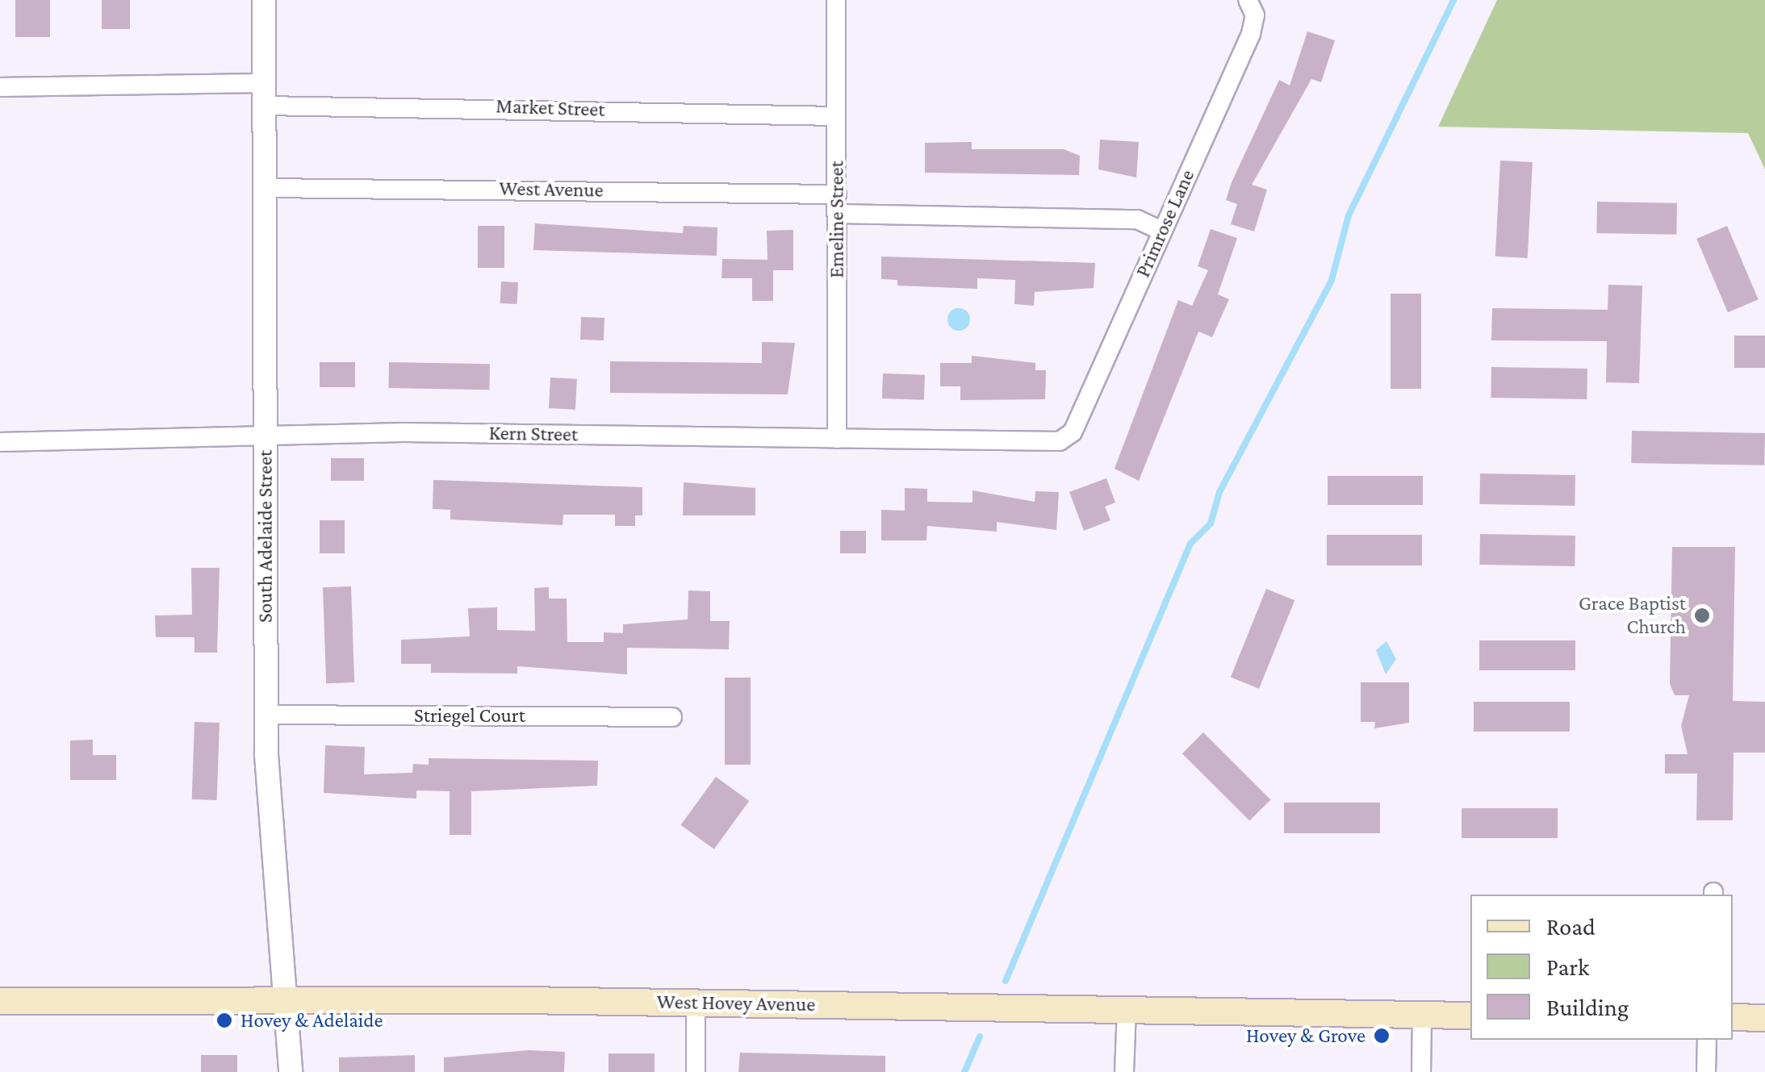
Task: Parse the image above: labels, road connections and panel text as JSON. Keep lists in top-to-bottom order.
{
  "streets": {
    "main road": ["West Hovey Avenue"],
    "street": [
      "Market Street",
      "West Avenue",
      "Emeline Street",
      "Primrose Lane",
      "Kern Street",
      "South Adelaide Street",
      "Striegel Court"
    ]
  },
  "crossings": [
    ["Market Street", "Emeline Street"],
    ["Market Street", "South Adelaide Street"],
    ["West Avenue", "Emeline Street"],
    ["West Avenue", "South Adelaide Street"],
    ["Emeline Street", "Kern Street"],
    ["Primrose Lane", "Kern Street"],
    ["Kern Street", "South Adelaide Street"],
    ["South Adelaide Street", "Striegel Court"],
    ["South Adelaide Street", "West Hovey Avenue"]
  ],
  "places": ["Grace Baptist Church", "Hovey & Adelaide", "Hovey & Grove"],
  "legend": ["Road", "Park", "Building"]
}
